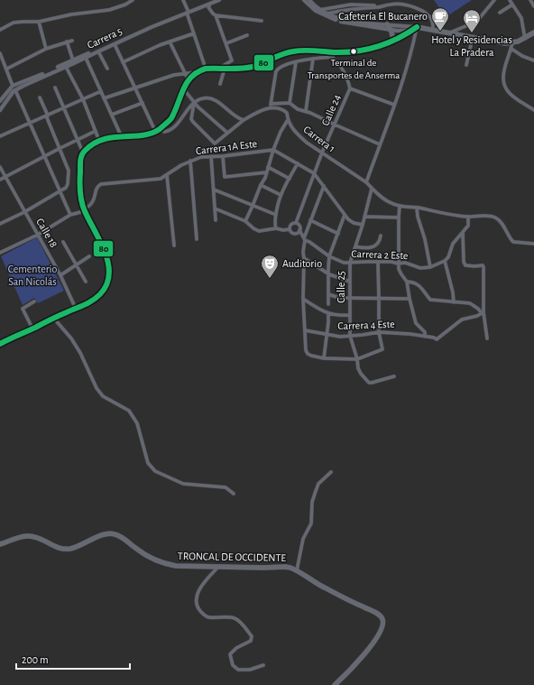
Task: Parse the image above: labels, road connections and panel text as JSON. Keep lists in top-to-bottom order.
{
  "streets": {
    "main road": ["TRONCAL DE OCCIDENTE"],
    "street": [
      "Carrera 5",
      "Calle 24",
      "Carrera 1",
      "Carrera 1A Este",
      "Calle 18",
      "Carrera 2 Este",
      "Calle 25",
      "Carrera 4 Este"
    ]
  },
  "crossings": [
    ["Calle 24", "Carrera 1"],
    ["Calle 24", "Carrera 1A Este"],
    ["Carrera 1", "Calle 25"],
    ["Carrera 1A Este", "Calle 25"],
    ["Carrera 2 Este", "Calle 25"],
    ["Calle 25", "Carrera 4 Este"]
  ],
  "parks": ["Cementerio San Nicolás"],
  "places": {
    "cafe": ["Cafetería El Bucanero"],
    "hotel": ["Hotel y Residencias La Pradera"],
    "other": ["Terminal de Transportes de Anserma"],
    "theatre": ["Auditorio"]
  },
  "lines": ["transit line 80"],
  "scale_bar": "200 m"
}
